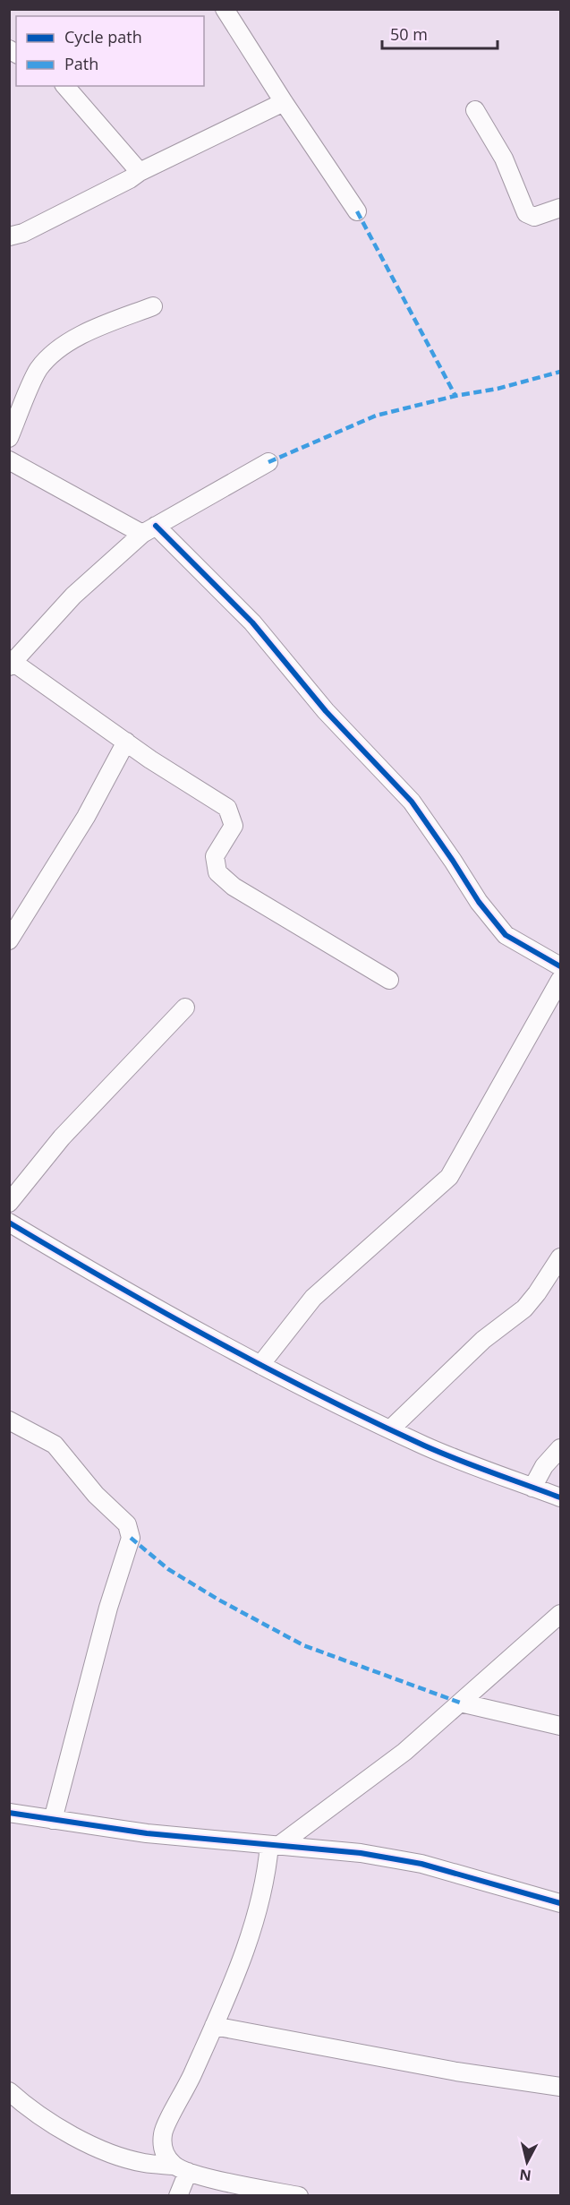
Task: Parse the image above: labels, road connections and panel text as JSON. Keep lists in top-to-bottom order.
{
  "legend": ["Cycle path", "Path"],
  "scale_bar": "50 m",
  "north": "bottom"
}
